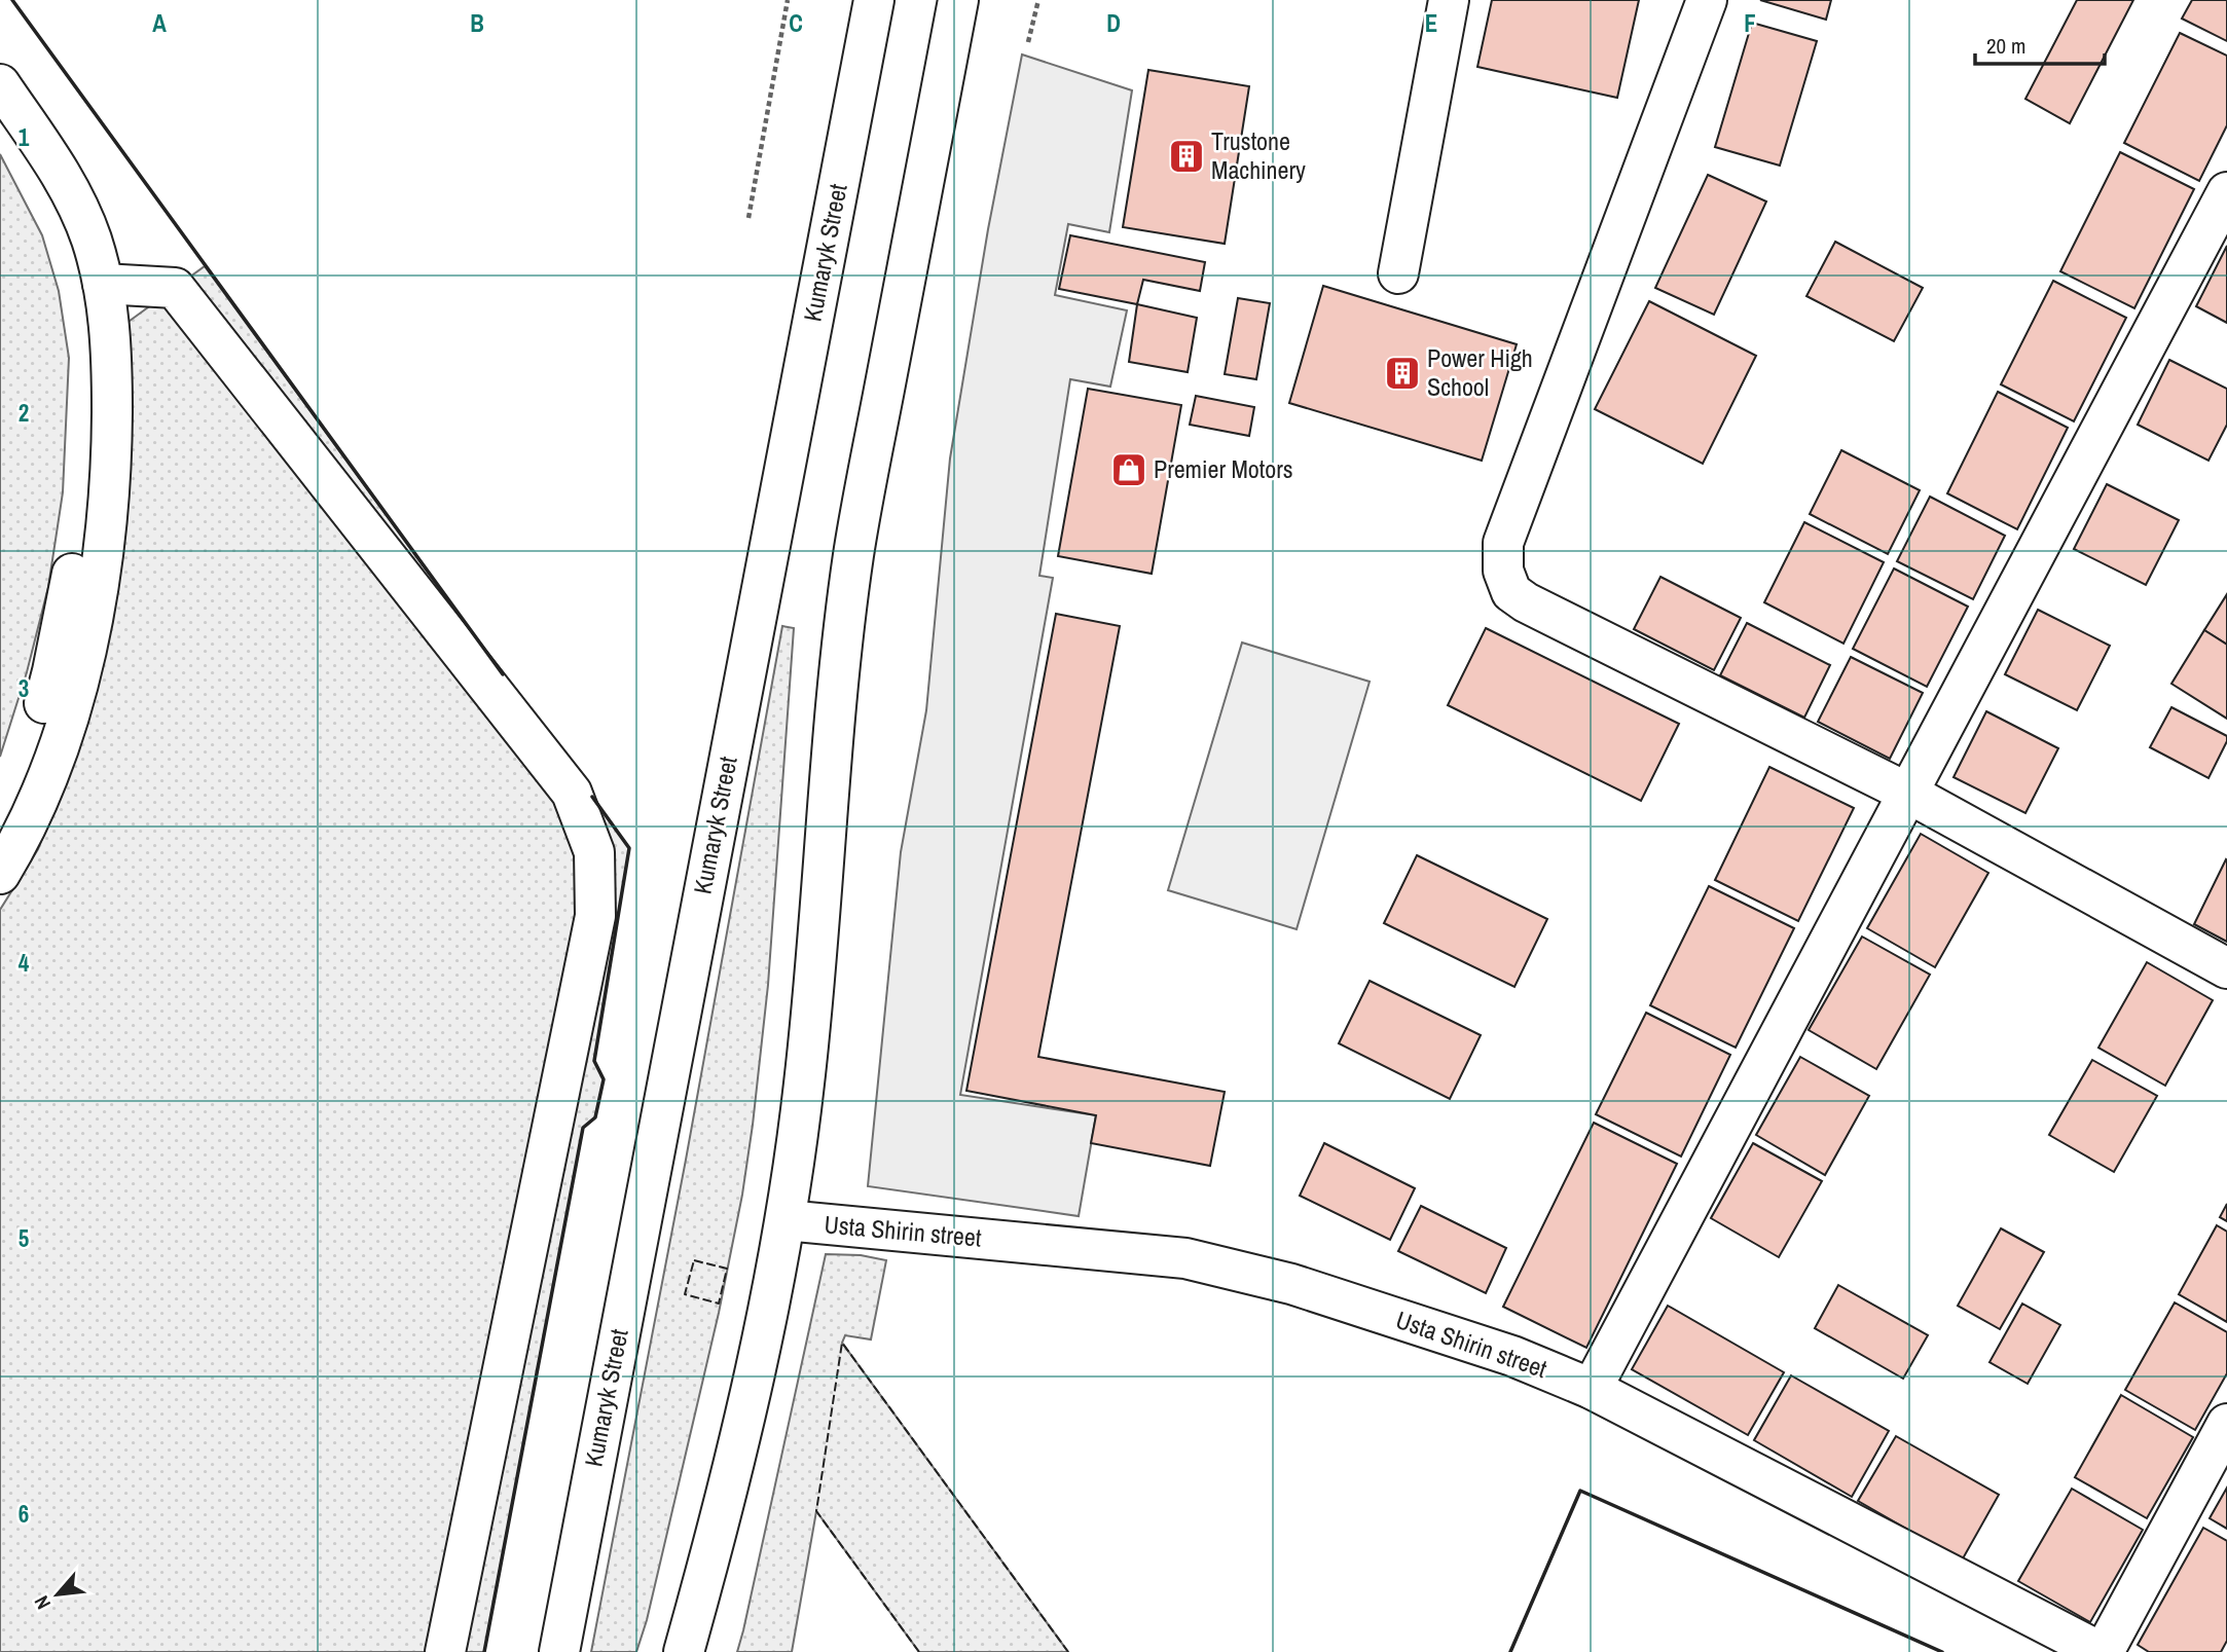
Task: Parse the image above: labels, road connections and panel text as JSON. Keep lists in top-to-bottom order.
{
  "streets": {
    "street": ["Kumaryk Street", "Usta Shirin street"]
  },
  "places": {
    "building": ["Trustone Machinery", "Power High School"],
    "shop": ["Premier Motors"]
  },
  "scale_bar": "20 m",
  "north": "bottom left",
  "grid": {
    "columns": [
      "A",
      "B",
      "C",
      "D",
      "E",
      "F"
    ],
    "rows": [
      "1",
      "2",
      "3",
      "4",
      "5",
      "6"
    ]
  }
}
